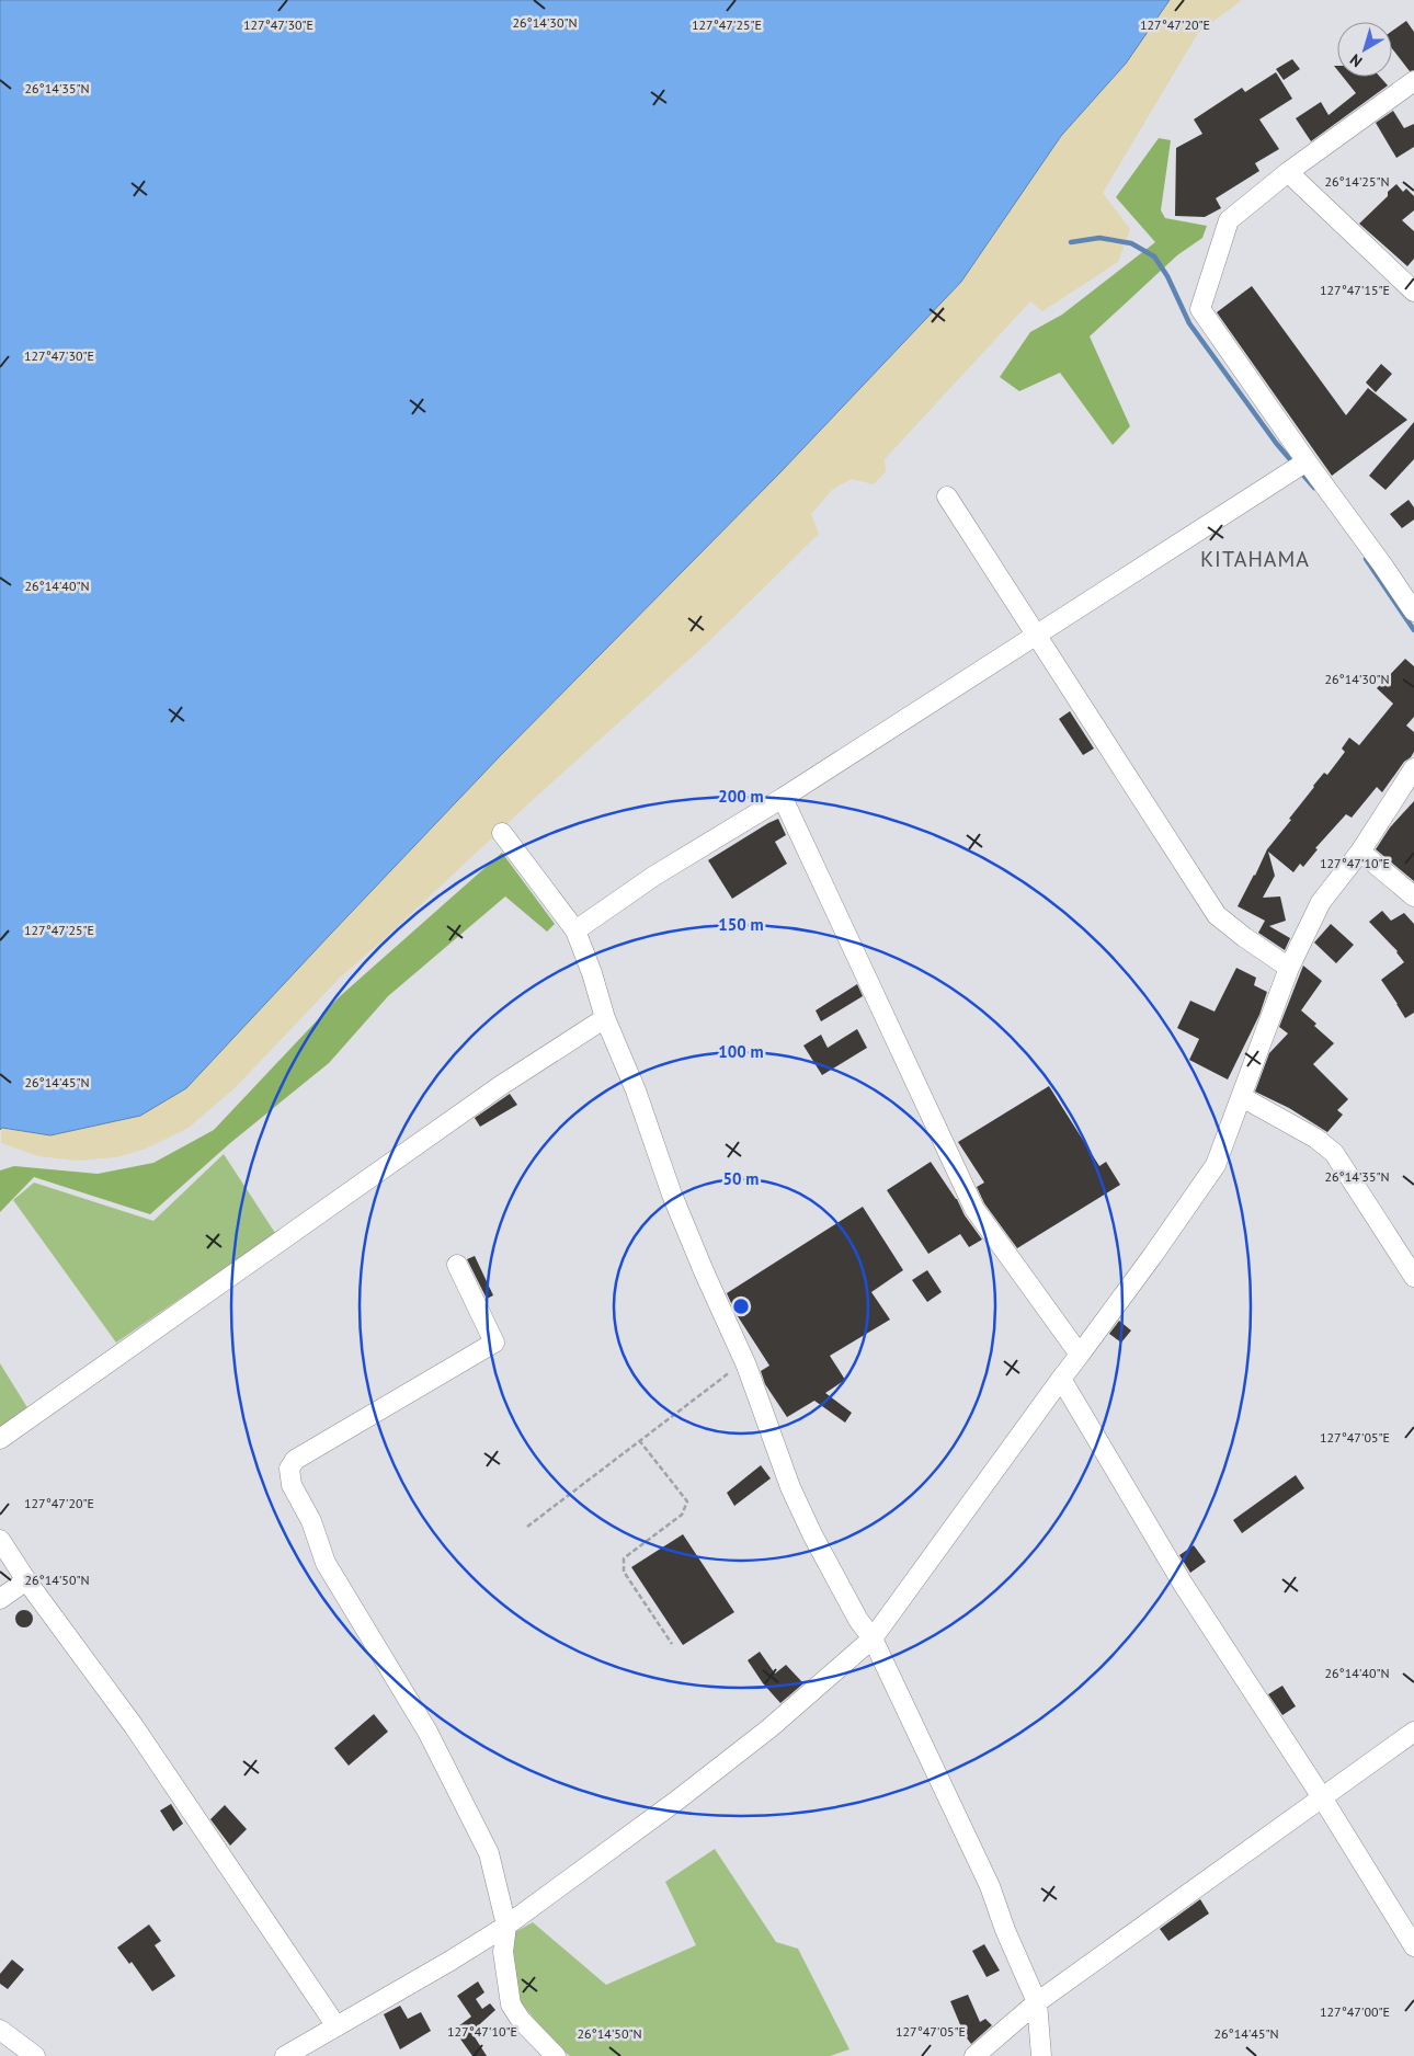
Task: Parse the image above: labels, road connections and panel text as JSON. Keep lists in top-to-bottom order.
{
  "districts": ["KITAHAMA"],
  "north": "bottom left",
  "coordinates": [
    "26°14'30\"N",
    "127°47'30\"E",
    "127°47'25\"E",
    "127°47'20\"E",
    "26°14'35\"N",
    "26°14'25\"N",
    "127°47'15\"E",
    "26°14'40\"N",
    "127°47'10\"E",
    "26°14'45\"N",
    "127°47'05\"E",
    "26°14'50\"N",
    "127°47'00\"E"
  ],
  "rings": [
    "200 m",
    "150 m",
    "100 m",
    "50 m"
  ]
}
